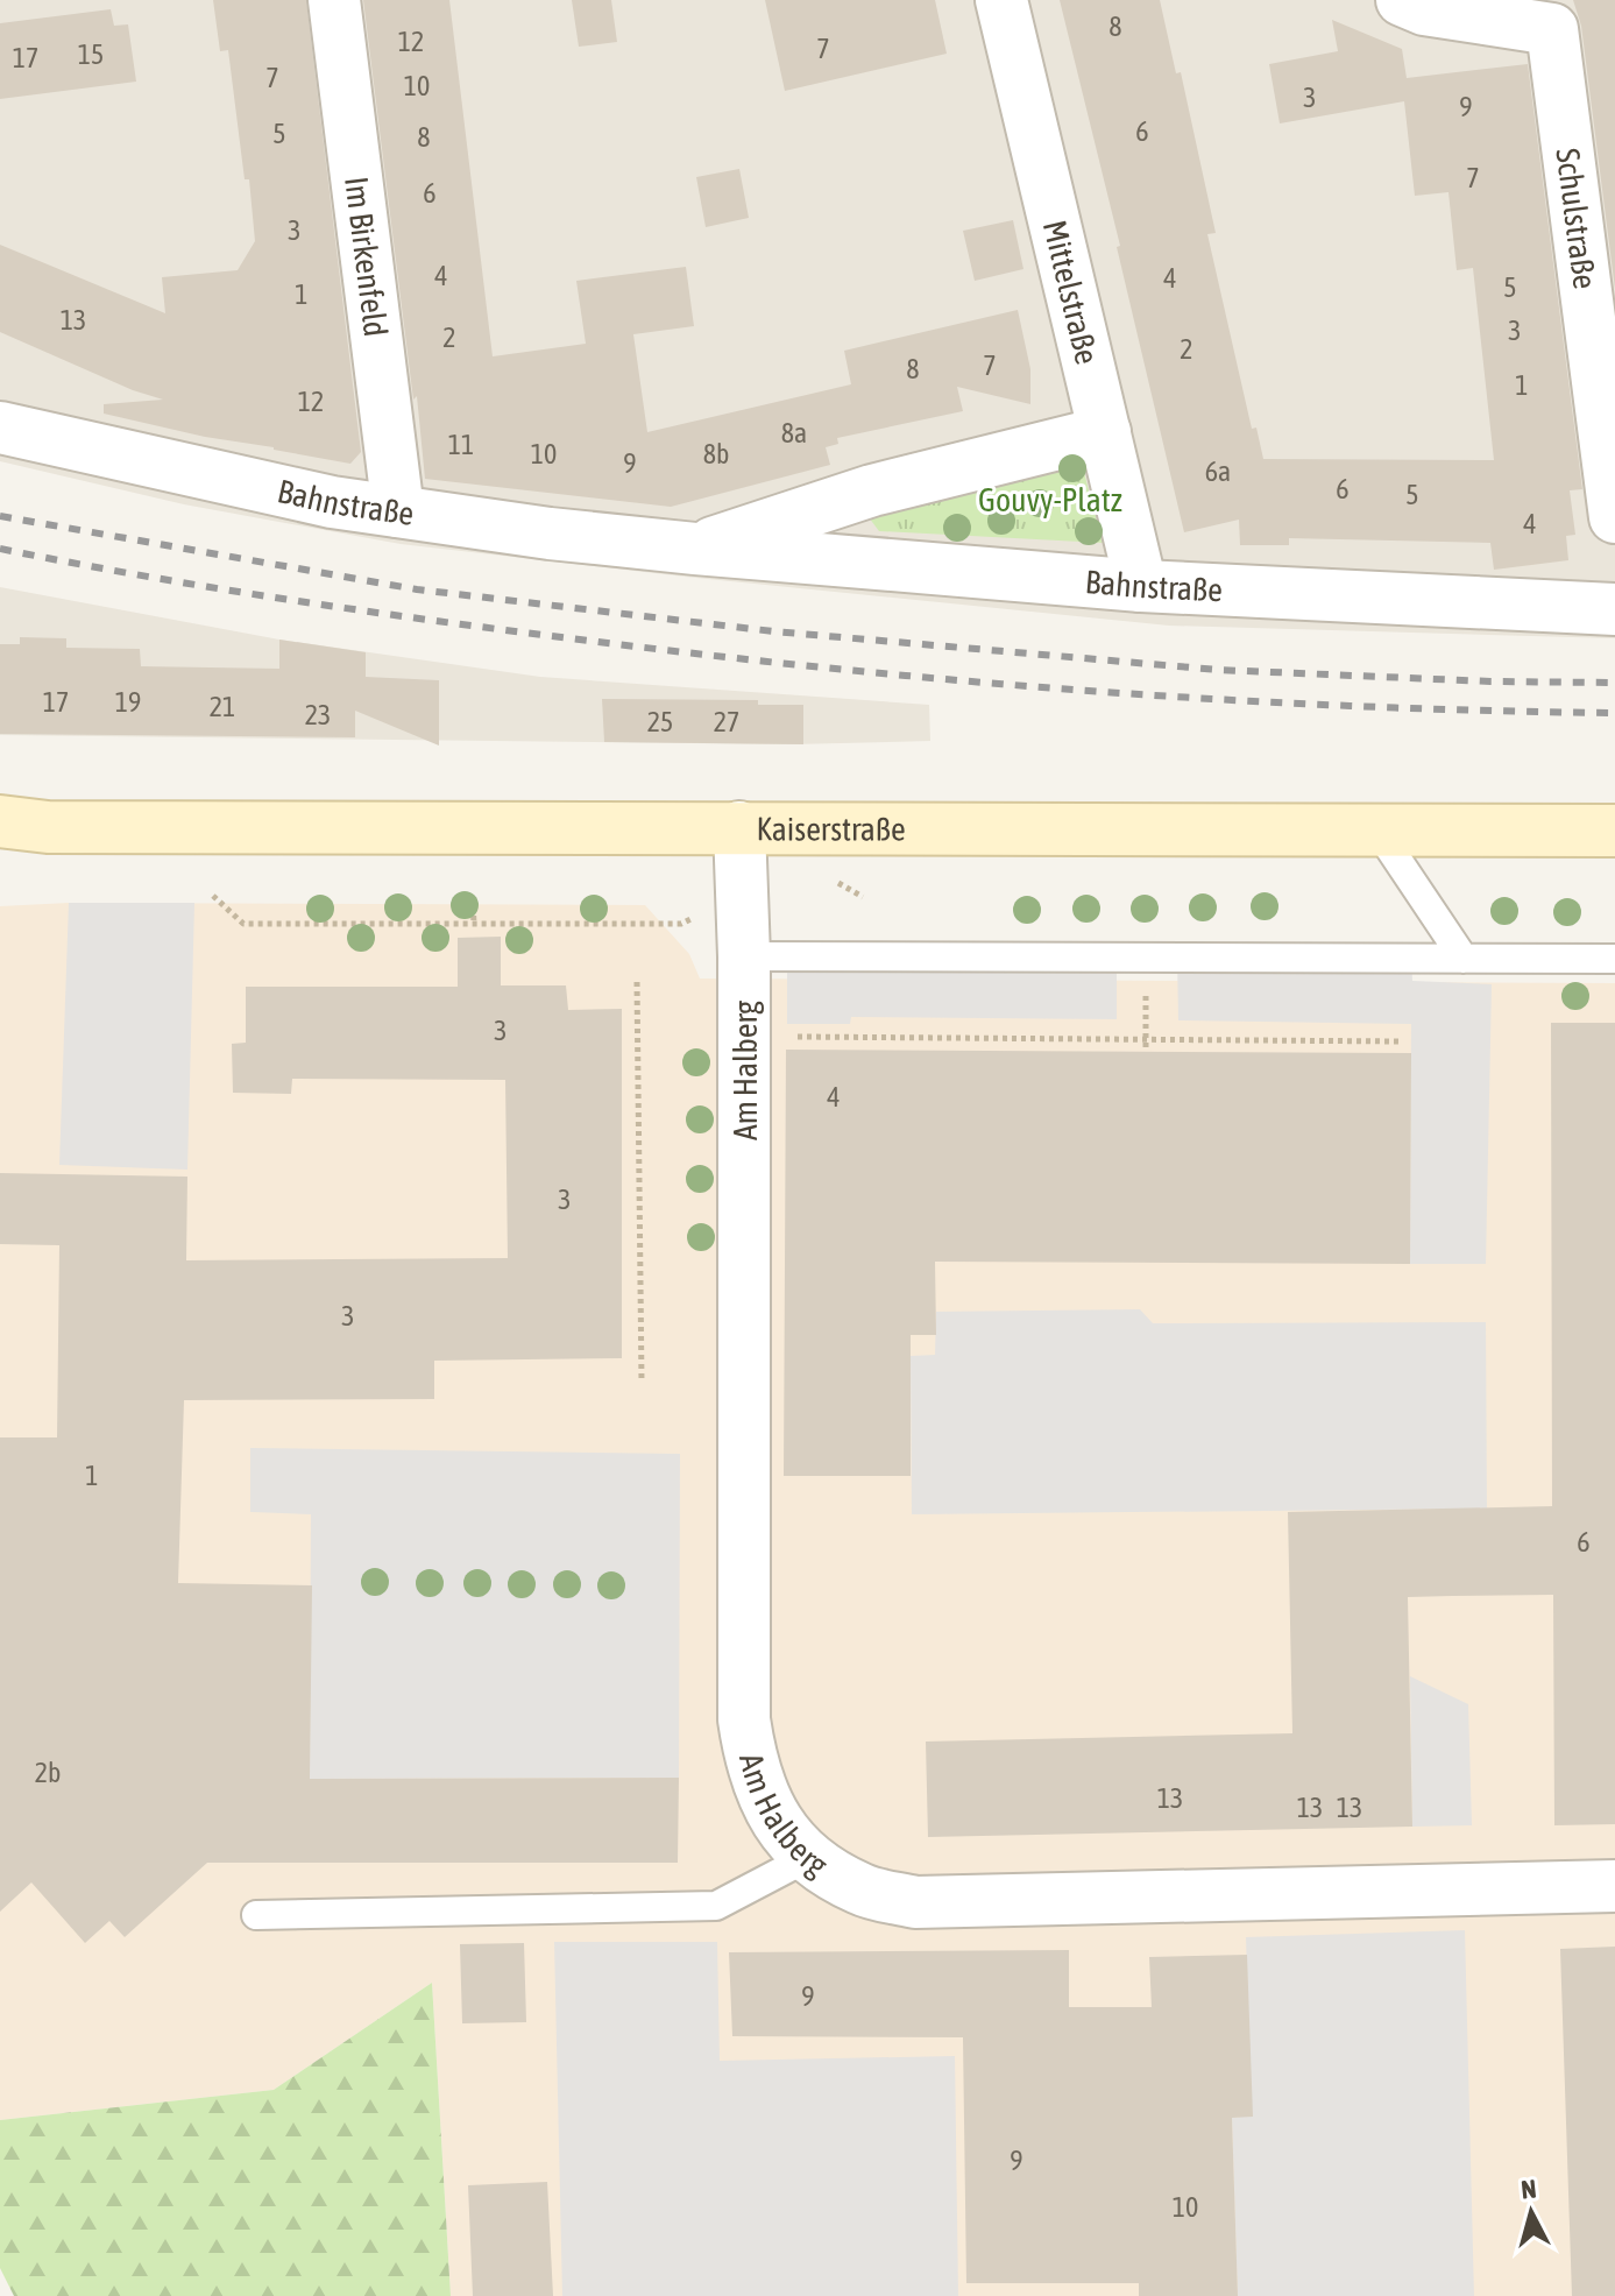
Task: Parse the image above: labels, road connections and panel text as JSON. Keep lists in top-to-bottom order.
{
  "streets": {
    "main road": ["Kaiserstraße"],
    "street": [
      "Schulstraße",
      "Im Birkenfeld",
      "Mittelstraße",
      "Bahnstraße",
      "Am Halberg"
    ]
  },
  "crossings": [
    ["Im Birkenfeld", "Bahnstraße"],
    ["Mittelstraße", "Bahnstraße"],
    ["Kaiserstraße", "Am Halberg"]
  ],
  "parks": ["Gouvy-Platz"],
  "house_numbers": [
    "8",
    "12",
    "7",
    "15",
    "17",
    "7",
    "10",
    "3",
    "9",
    "6",
    "5",
    "8",
    "7",
    "6",
    "3",
    "4",
    "4",
    "5",
    "1",
    "13",
    "3",
    "2",
    "2",
    "7",
    "8",
    "1",
    "12",
    "8a",
    "11",
    "10",
    "8b",
    "9",
    "6a",
    "6",
    "5",
    "4",
    "17",
    "19",
    "21",
    "23",
    "25",
    "27",
    "3",
    "4",
    "3",
    "3",
    "1",
    "6",
    "2b",
    "13",
    "13",
    "13",
    "9",
    "9",
    "10"
  ],
  "north": "top"
}
